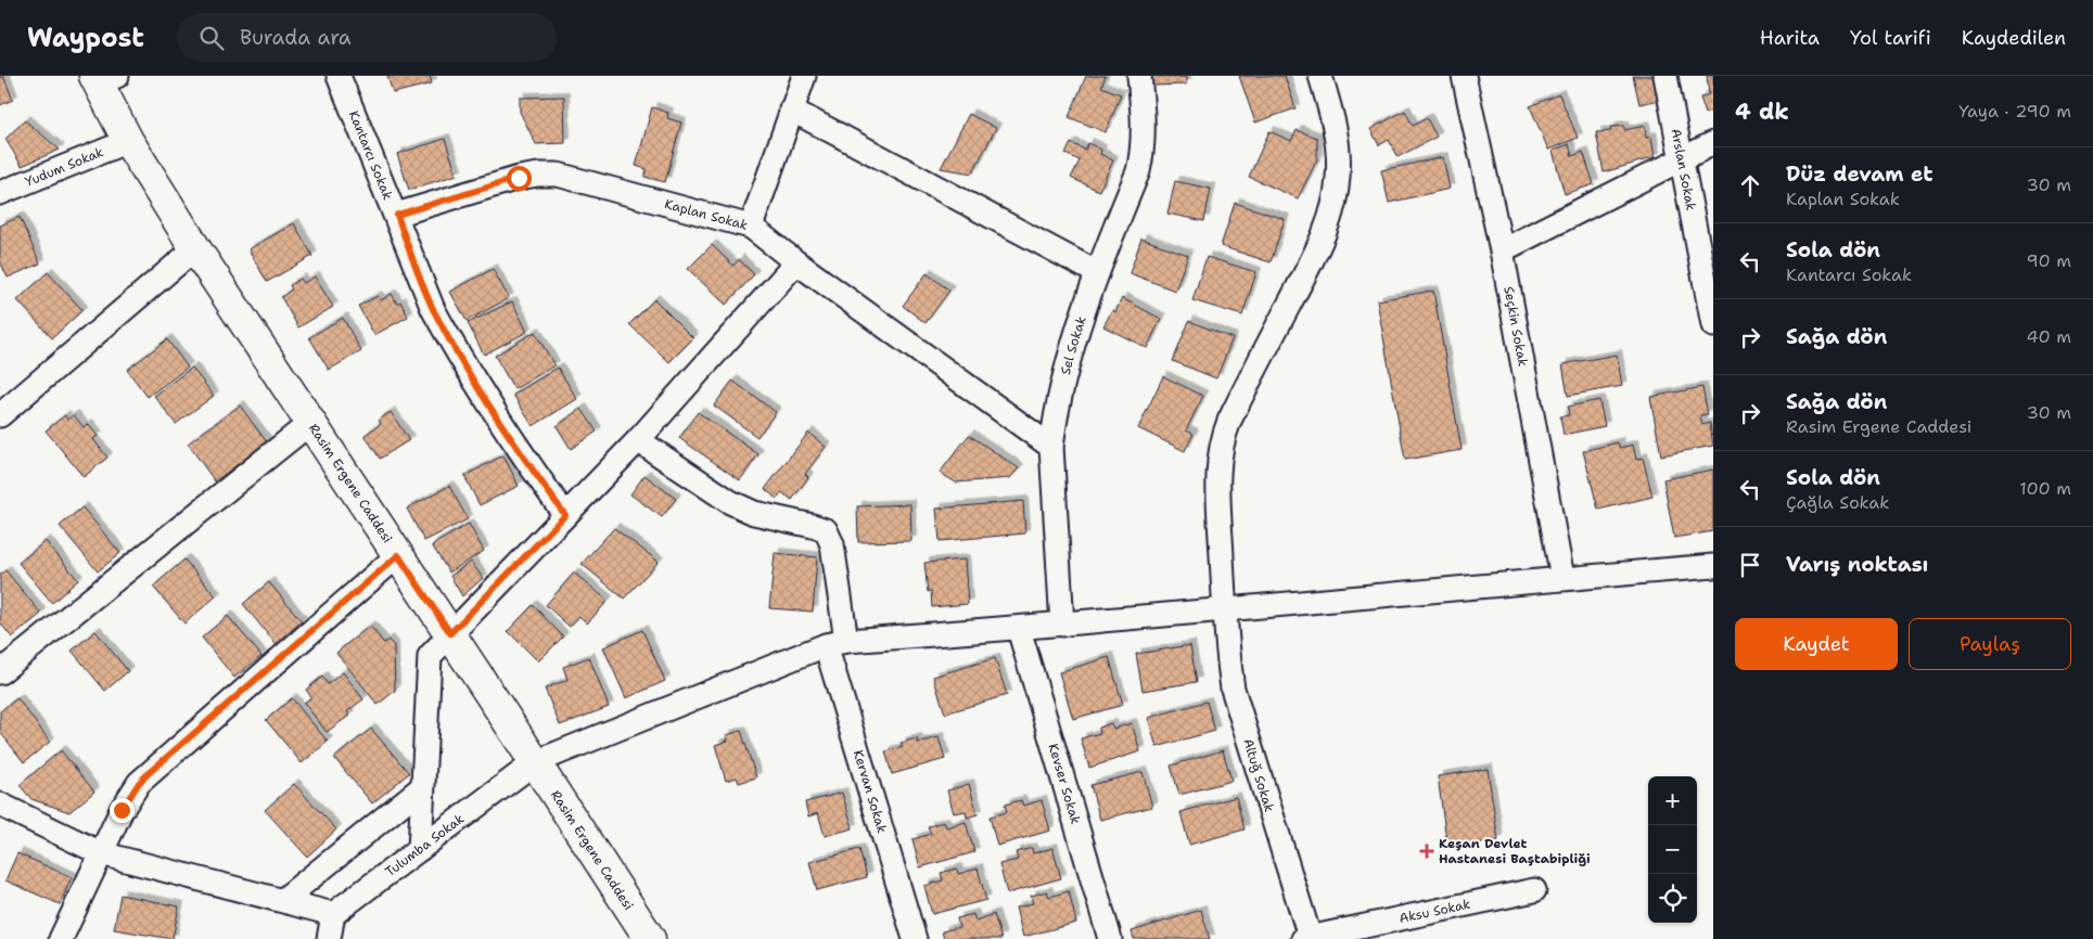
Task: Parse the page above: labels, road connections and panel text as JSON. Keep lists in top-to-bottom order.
{
  "streets": {
    "main road": ["Rasim Ergene Caddesi"],
    "street": [
      "Kantarcı Sokak",
      "Yudum Sokak",
      "Arslan Sokak",
      "Kaplan Sokak",
      "Seçkin Sokak",
      "Sel Sokak",
      "Altuğ Sokak",
      "Kevser Sokak",
      "Kervan Sokak",
      "Tulumba Sokak",
      "Aksu Sokak"
    ]
  },
  "crossings": [
    ["Kantarcı Sokak", "Kaplan Sokak"],
    ["Yudum Sokak", "Rasim Ergene Caddesi"],
    ["Kaplan Sokak", "Sel Sokak"],
    ["Seçkin Sokak", "Tulumba Sokak"],
    ["Sel Sokak", "Tulumba Sokak"],
    ["Rasim Ergene Caddesi", "Tulumba Sokak"],
    ["Altuğ Sokak", "Tulumba Sokak"],
    ["Altuğ Sokak", "Aksu Sokak"],
    ["Kevser Sokak", "Tulumba Sokak"],
    ["Kervan Sokak", "Tulumba Sokak"]
  ],
  "places": {
    "health": ["Keşan Devlet Hastanesi Baştabipliği"]
  },
  "page": {
    "header": "Waypost",
    "search": "Burada ara",
    "nav": ["Harita", "Yol tarifi", "Kaydedilen"],
    "heading": ["4 dk", "Yaya · 290 m"],
    "list": [
      ["Düz devam et", "Kaplan Sokak", "30 m"],
      ["Sola dön", "Kantarcı Sokak", "90 m"],
      ["Sağa dön", "40 m"],
      ["Sağa dön", "Rasim Ergene Caddesi", "30 m"],
      ["Sola dön", "Çağla Sokak", "100 m"],
      "Varış noktası"
    ],
    "buttons": ["Kaydet", "Paylaş"],
    "map_buttons": ["+", "−"]
  }
}
